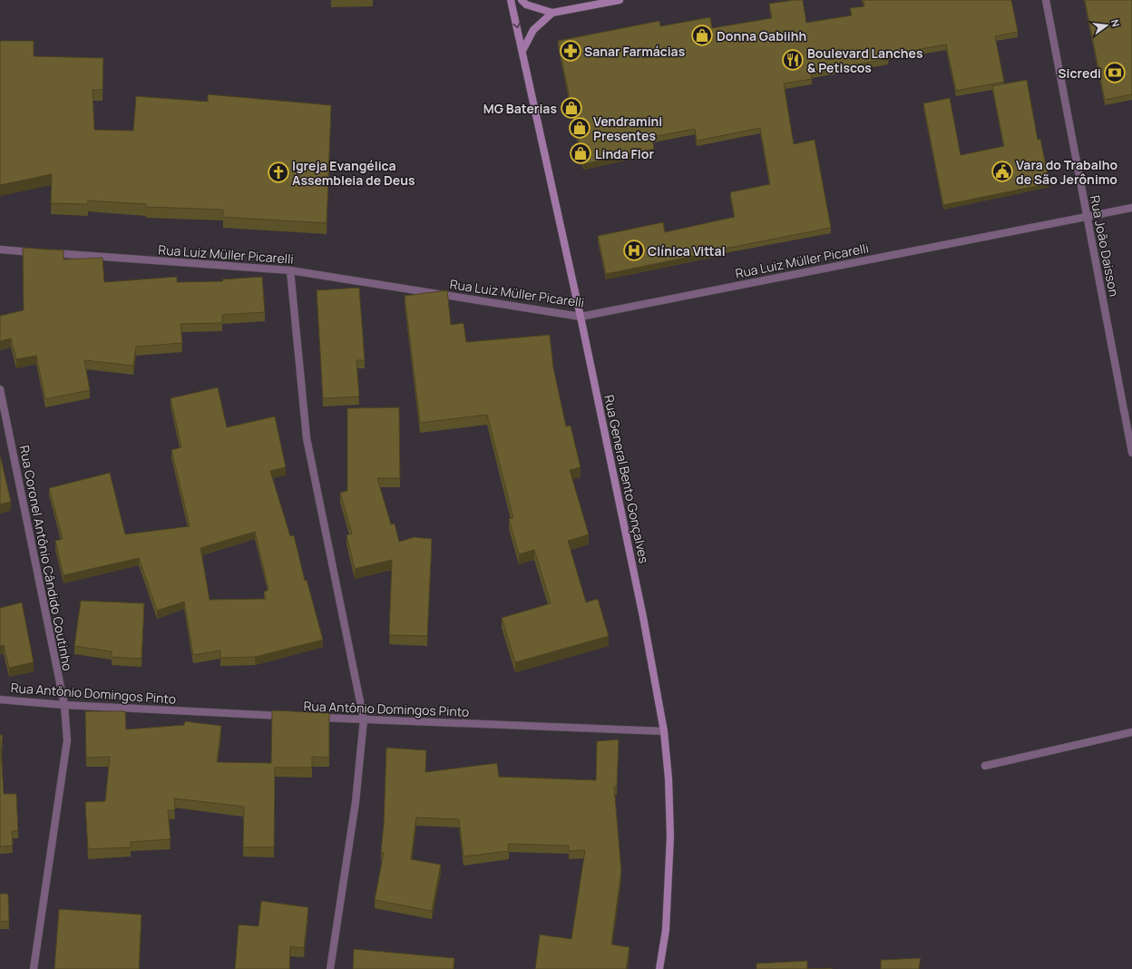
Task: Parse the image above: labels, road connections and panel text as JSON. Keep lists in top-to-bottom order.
{
  "streets": {
    "main road": ["Rua General Bento Gonçalves"],
    "street": [
      "Rua João Daisson",
      "Rua Luiz Müller Picarelli",
      "Rua Coronel Antônio Cândido Coutinho",
      "Rua Antônio Domingos Pinto"
    ]
  },
  "crossings": [
    ["Rua João Daisson", "Rua Luiz Müller Picarelli"],
    ["Rua Luiz Müller Picarelli", "Rua General Bento Gonçalves"],
    ["Rua General Bento Gonçalves", "Rua Antônio Domingos Pinto"],
    ["Rua Coronel Antônio Cândido Coutinho", "Rua Antônio Domingos Pinto"]
  ],
  "places": {
    "shop": [
      "Donna Gabiihh",
      "MG Baterias",
      "Vendramini Presentes",
      "Linda Flor"
    ],
    "pharmacy": ["Sanar Farmácias"],
    "restaurant": ["Boulevard Lanches & Petiscos"],
    "bank": ["Sicredi"],
    "public building": ["Vara do Trabalho de São Jerônimo"],
    "church": ["Igreja Evangélica Assembleia de Deus"],
    "hospital": ["Clínica Vittal"]
  },
  "north": "right"
}
